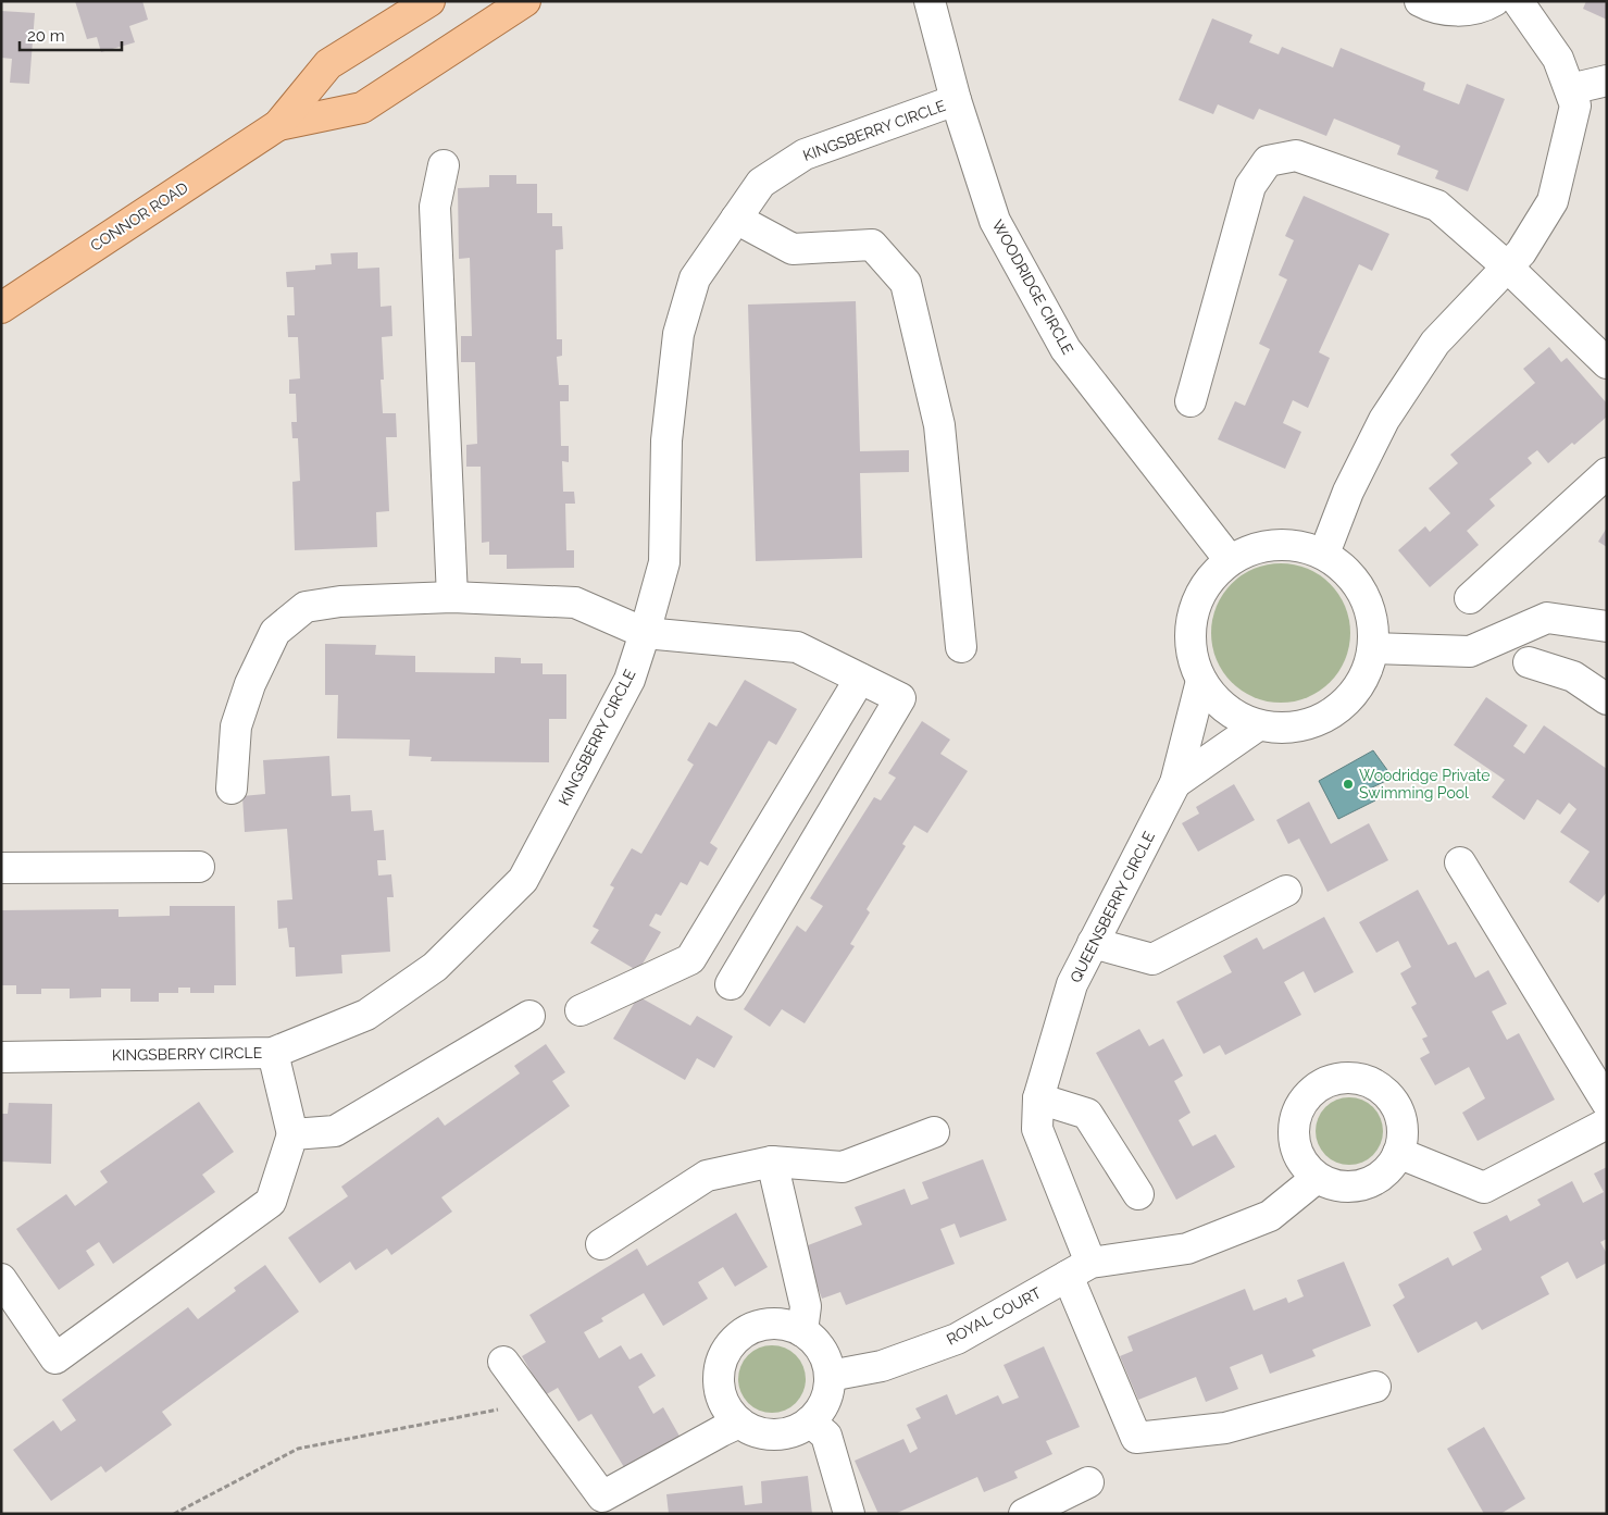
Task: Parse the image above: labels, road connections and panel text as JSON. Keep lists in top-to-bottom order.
{
  "streets": {
    "main road": ["CONNOR ROAD"],
    "street": [
      "KINGSBERRY CIRCLE",
      "WOODRIDGE CIRCLE",
      "QUEENSBERRY CIRCLE",
      "ROYAL COURT"
    ]
  },
  "crossings": [
    ["KINGSBERRY CIRCLE", "WOODRIDGE CIRCLE"],
    ["WOODRIDGE CIRCLE", "QUEENSBERRY CIRCLE"],
    ["QUEENSBERRY CIRCLE", "ROYAL COURT"]
  ],
  "places": ["Woodridge Private Swimming Pool"],
  "scale_bar": "20 m"
}
